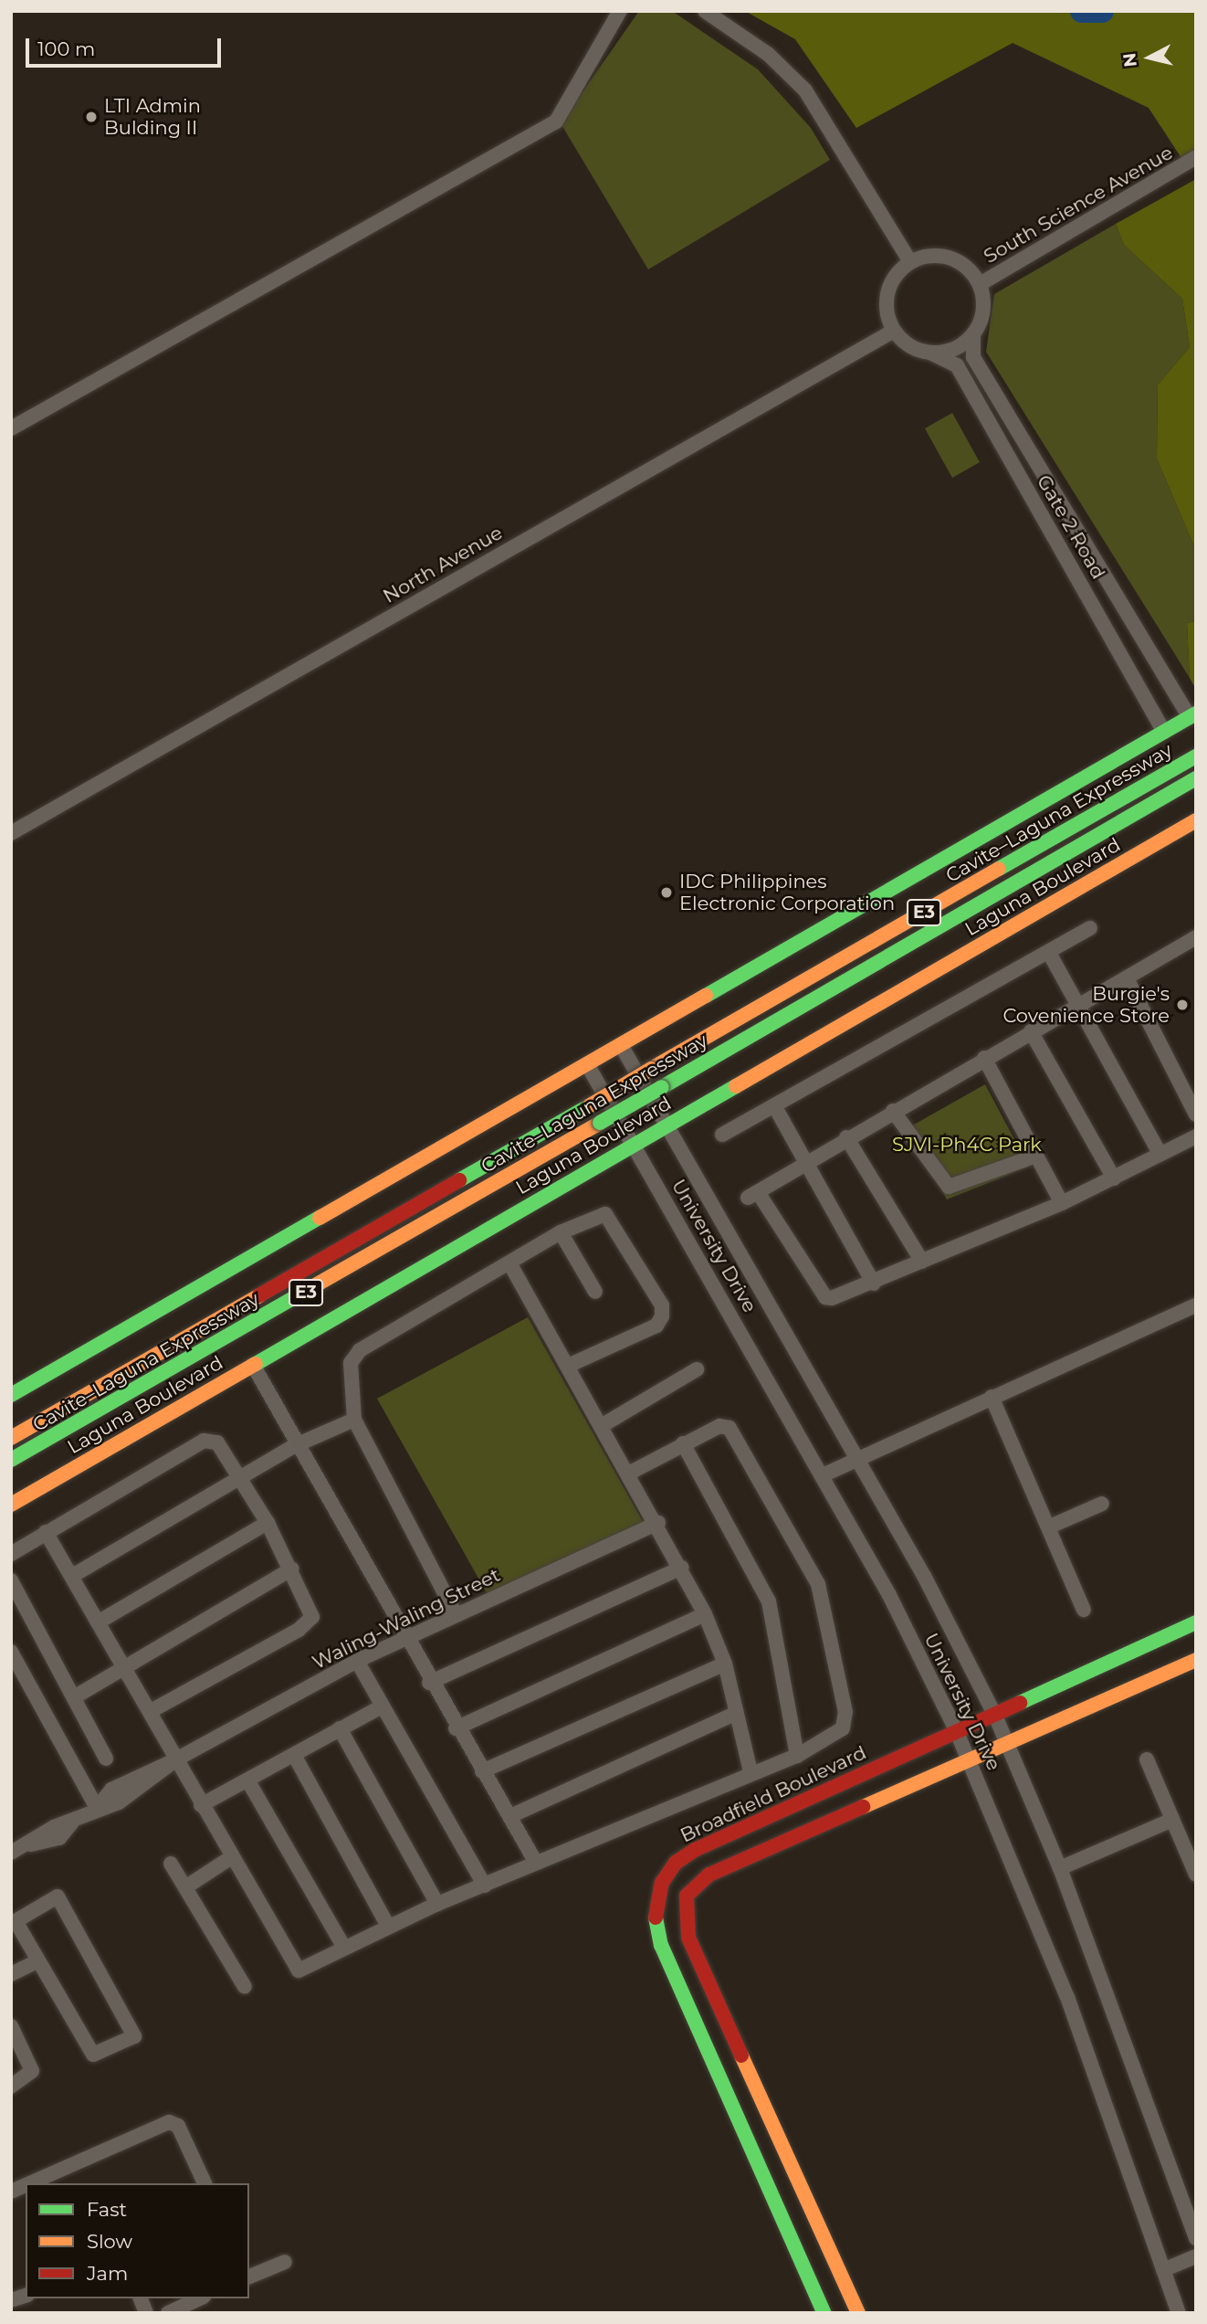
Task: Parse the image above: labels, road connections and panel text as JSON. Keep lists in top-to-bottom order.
{
  "streets": {
    "main road": [
      "Cavite–Laguna Expressway",
      "Laguna Boulevard",
      "E3",
      "Broadfield Boulevard"
    ],
    "street": [
      "South Science Avenue",
      "Gate 2 Road",
      "North Avenue",
      "University Drive",
      "Waling-Waling Street"
    ]
  },
  "crossings": [
    ["South Science Avenue", "Gate 2 Road"],
    ["South Science Avenue", "North Avenue"],
    ["Gate 2 Road", "North Avenue"],
    ["Laguna Boulevard", "University Drive"],
    ["University Drive", "Broadfield Boulevard"]
  ],
  "parks": ["SJVI-Ph4C Park"],
  "places": ["LTI Admin Bulding II", "IDC Philippines Electronic Corporation", "Burgie's Covenience Store"],
  "legend": ["Fast", "Slow", "Jam"],
  "scale_bar": "100 m",
  "north": "left"
}
